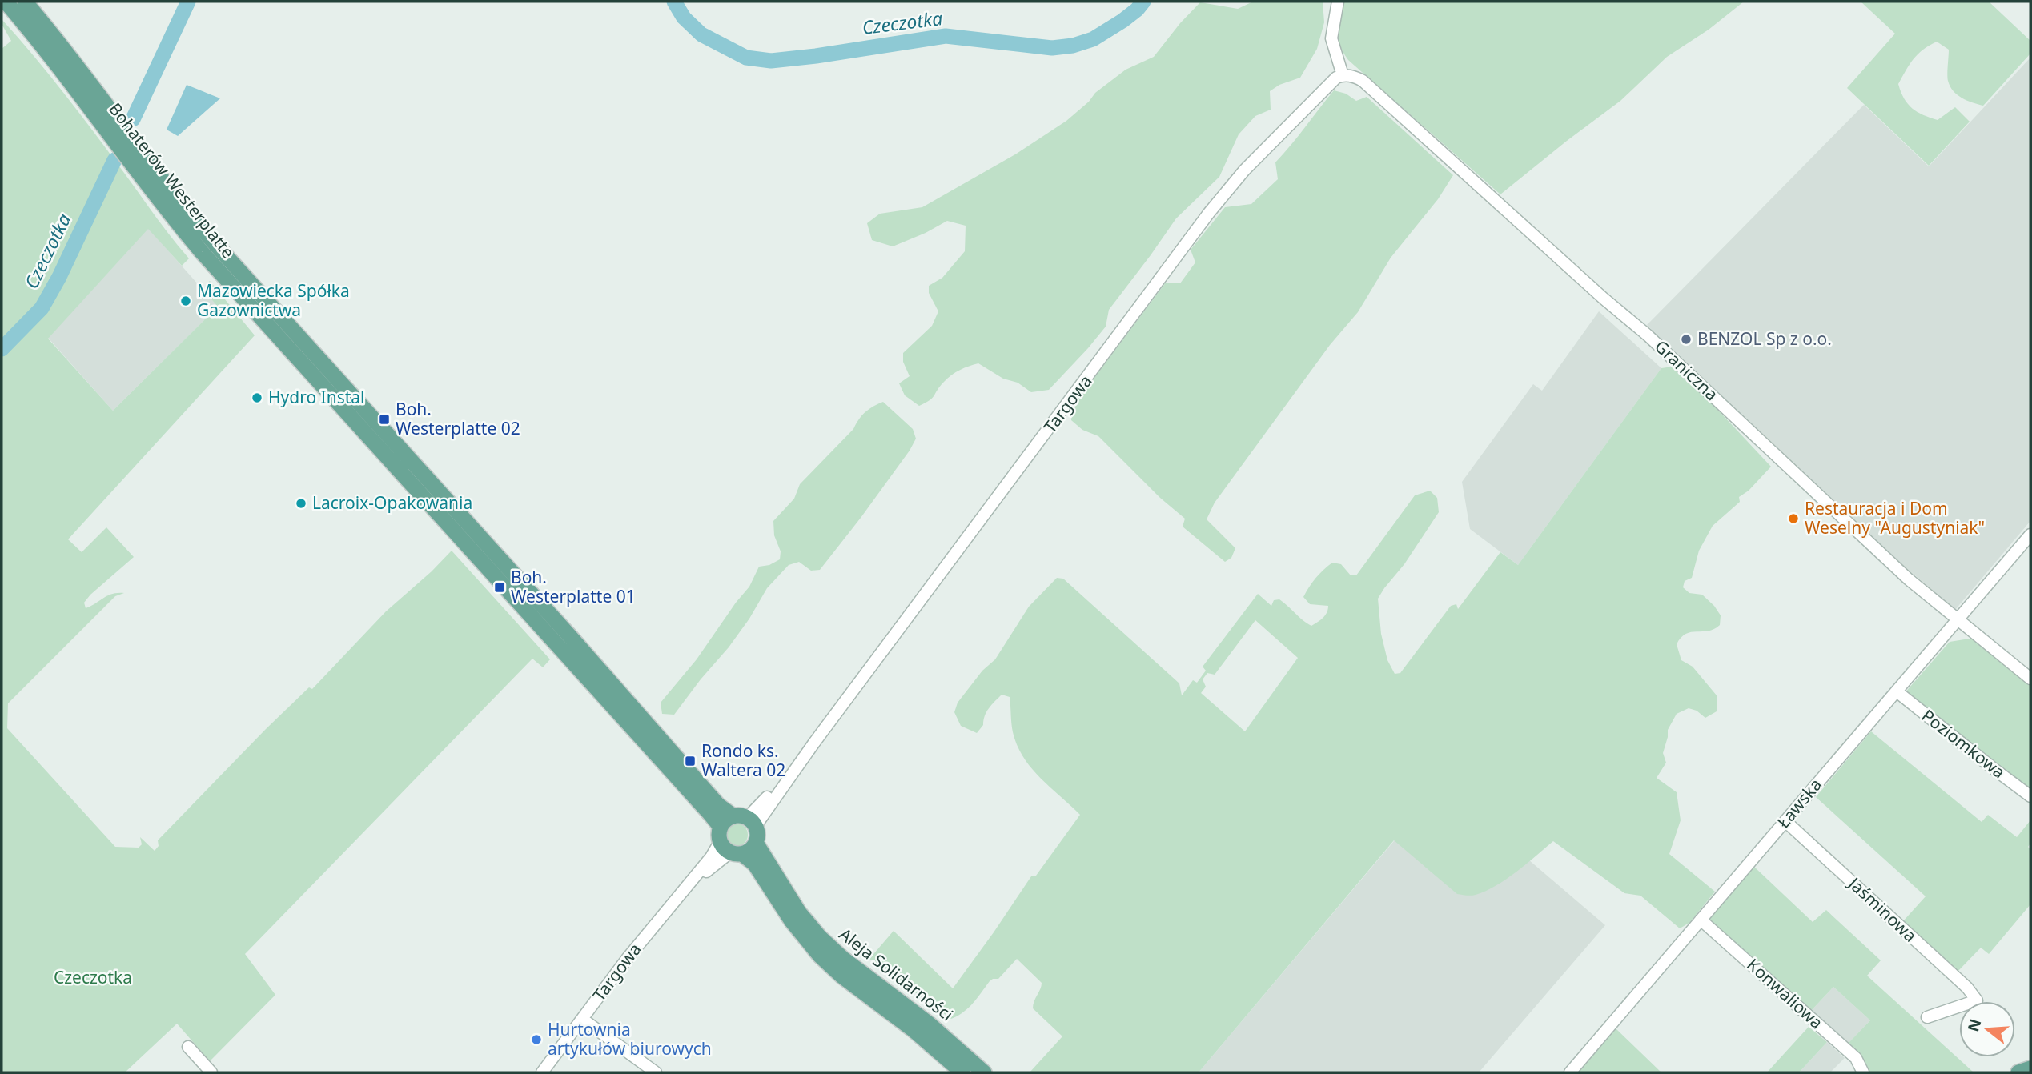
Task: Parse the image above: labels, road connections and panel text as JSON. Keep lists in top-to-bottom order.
{
  "streets": {
    "main road": ["Bohaterów Westerplatte", "Aleja Solidarności"],
    "street": [
      "Graniczna",
      "Targowa",
      "Poziomkowa",
      "Ławska",
      "Jaśminowa",
      "Konwaliowa"
    ]
  },
  "crossings": [
    ["Bohaterów Westerplatte", "Targowa"],
    ["Bohaterów Westerplatte", "Aleja Solidarności"],
    ["Graniczna", "Targowa"],
    ["Graniczna", "Ławska"],
    ["Targowa", "Aleja Solidarności"],
    ["Poziomkowa", "Ławska"],
    ["Ławska", "Jaśminowa"],
    ["Ławska", "Konwaliowa"]
  ],
  "water": ["Czeczotka"],
  "parks": ["Czeczotka"],
  "places": {
    "other": [
      "Mazowiecka Spółka Gazownictwa",
      "BENZOL Sp z o.o.",
      "Hydro Instal",
      "Lacroix-Opakowania",
      "Restauracja i Dom Weselny \"Augustyniak\"",
      "Hurtownia artykułów biurowych"
    ],
    "transit": ["Boh. Westerplatte 02", "Boh. Westerplatte 01", "Rondo ks. Waltera 02"]
  },
  "north": "left"
}
